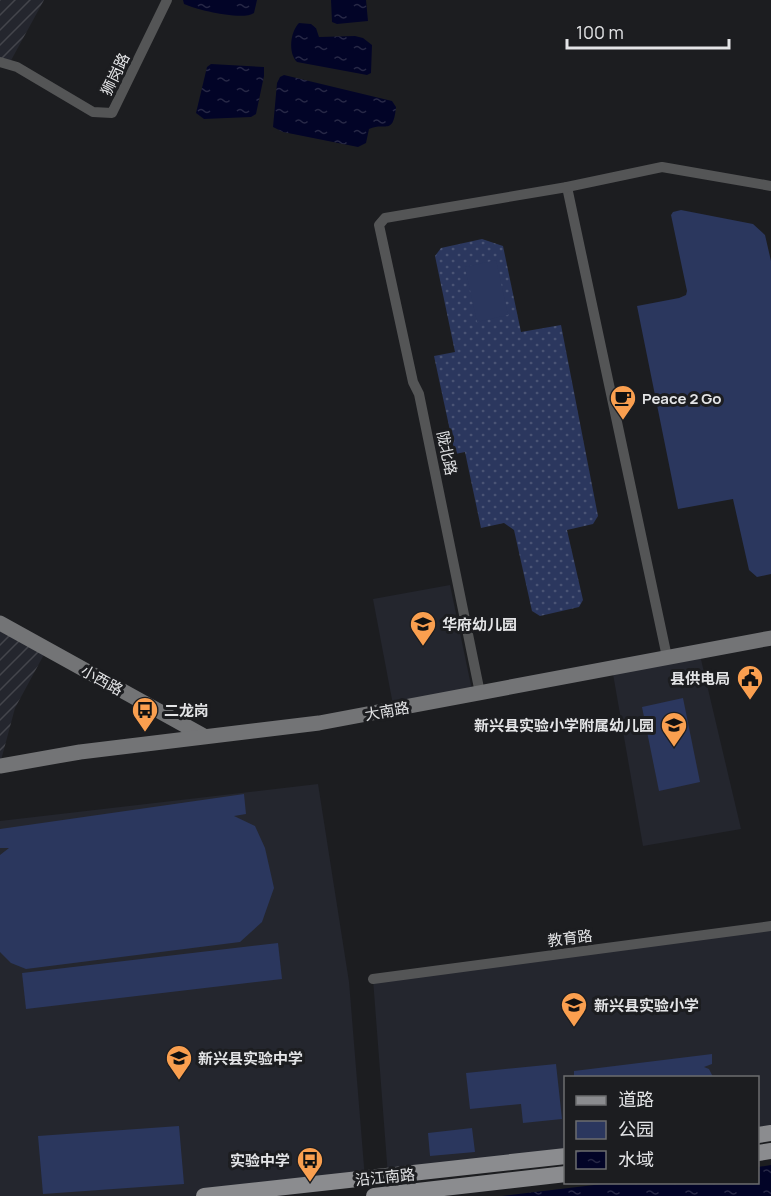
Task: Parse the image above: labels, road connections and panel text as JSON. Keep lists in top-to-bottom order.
{
  "streets": {
    "main road": ["沿江南路"],
    "street": [
      "狮岗路",
      "陇北路",
      "小西路",
      "大南路",
      "教育路"
    ]
  },
  "crossings": [
    ["陇北路", "大南路"],
    ["小西路", "大南路"]
  ],
  "places": {
    "cafe": ["Peace 2 Go"],
    "school or university": [
      "华府幼儿园",
      "新兴县实验小学附属幼儿园",
      "新兴县实验小学",
      "新兴县实验中学"
    ],
    "public building": ["县供电局"],
    "bus stop": ["二龙岗", "实验中学"]
  },
  "legend": ["道路", "公园", "水域"],
  "scale_bar": "100 m"
}
